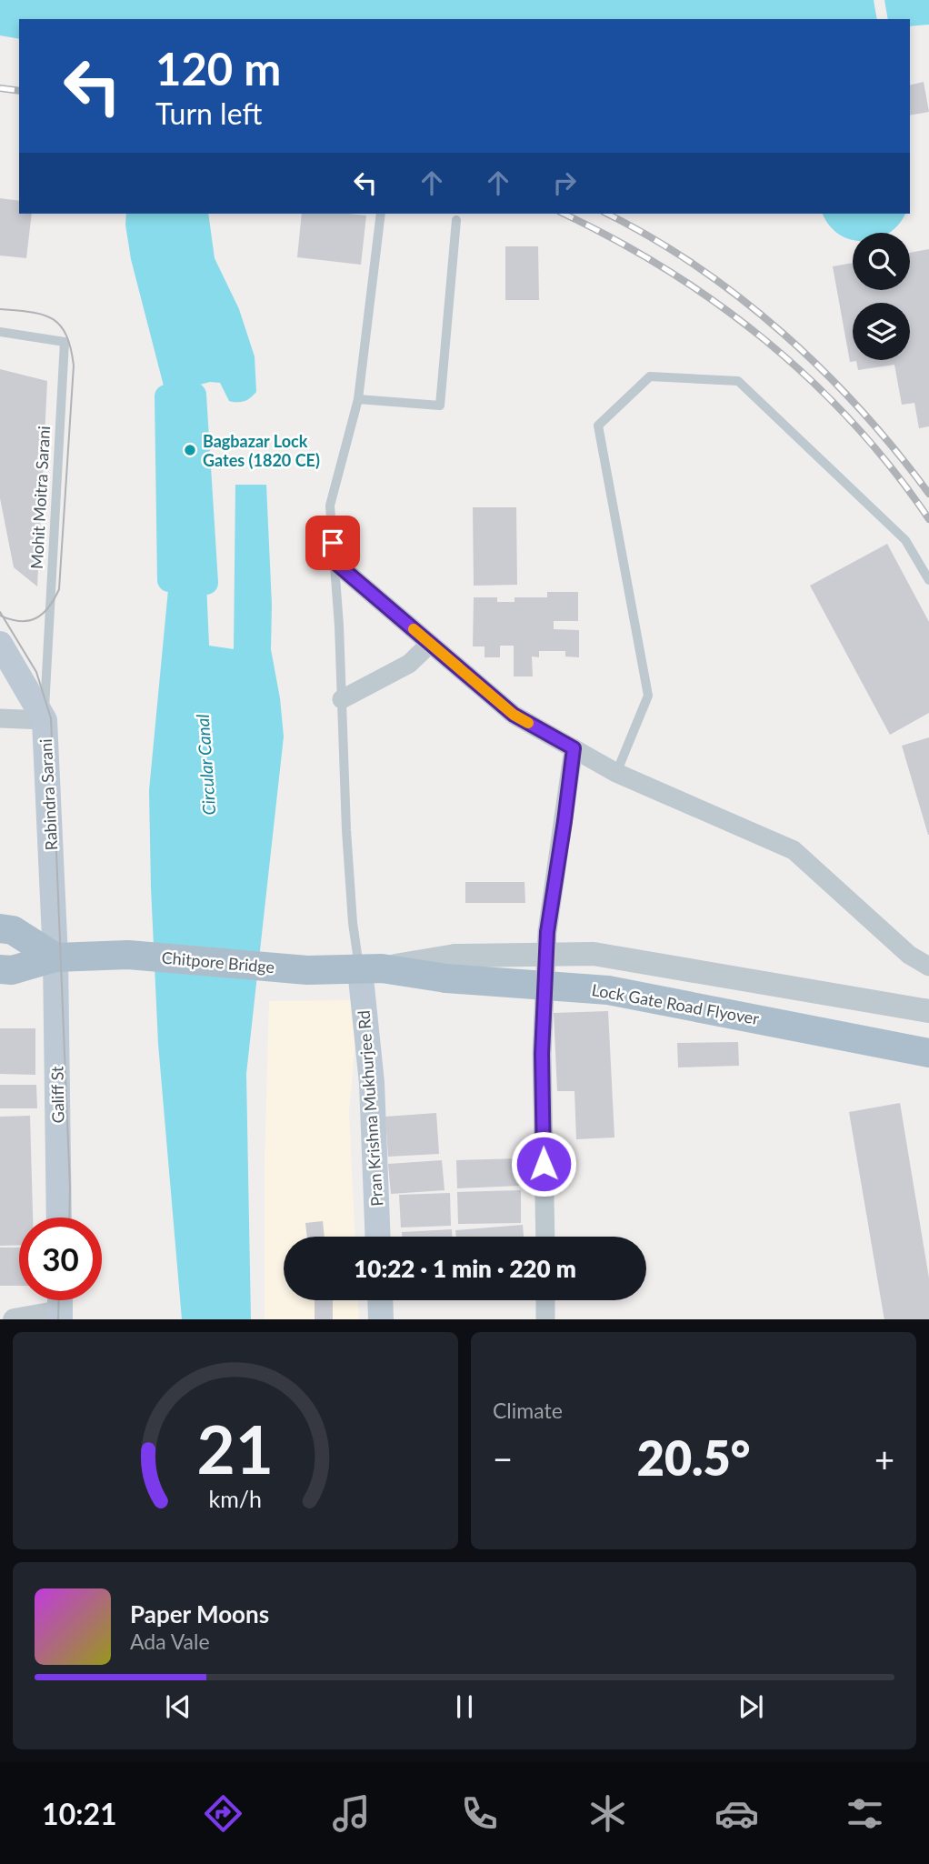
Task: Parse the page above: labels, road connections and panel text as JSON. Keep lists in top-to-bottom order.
{
  "streets": {
    "main road": [
      "Rabindra Sarani",
      "Chitpore Bridge",
      "Lock Gate Road Flyover",
      "Galiff St",
      "Pran Krishna Mukhurjee Rd"
    ],
    "lane": ["Mohit Moitra Sarani"]
  },
  "crossings": [
    ["Mohit Moitra Sarani", "Rabindra Sarani"],
    ["Rabindra Sarani", "Chitpore Bridge"],
    ["Rabindra Sarani", "Galiff St"],
    ["Chitpore Bridge", "Lock Gate Road Flyover"],
    ["Chitpore Bridge", "Galiff St"],
    ["Chitpore Bridge", "Pran Krishna Mukhurjee Rd"],
    ["Lock Gate Road Flyover", "Pran Krishna Mukhurjee Rd"]
  ],
  "water": ["Circular Canal"],
  "places": ["Bagbazar Lock Gates (1820 CE)"],
  "page": {
    "turn": ["120 m", "Turn left"],
    "limit": "30",
    "trip": "10:22 · 1 min · 220 m",
    "tile": "Climate",
    "heat": ["−", "20.5°", "+"],
    "song": ["Paper Moons", "Ada Vale"],
    "tabs": "10:21",
    "gauge": ["21", "km/h"]
  }
}
